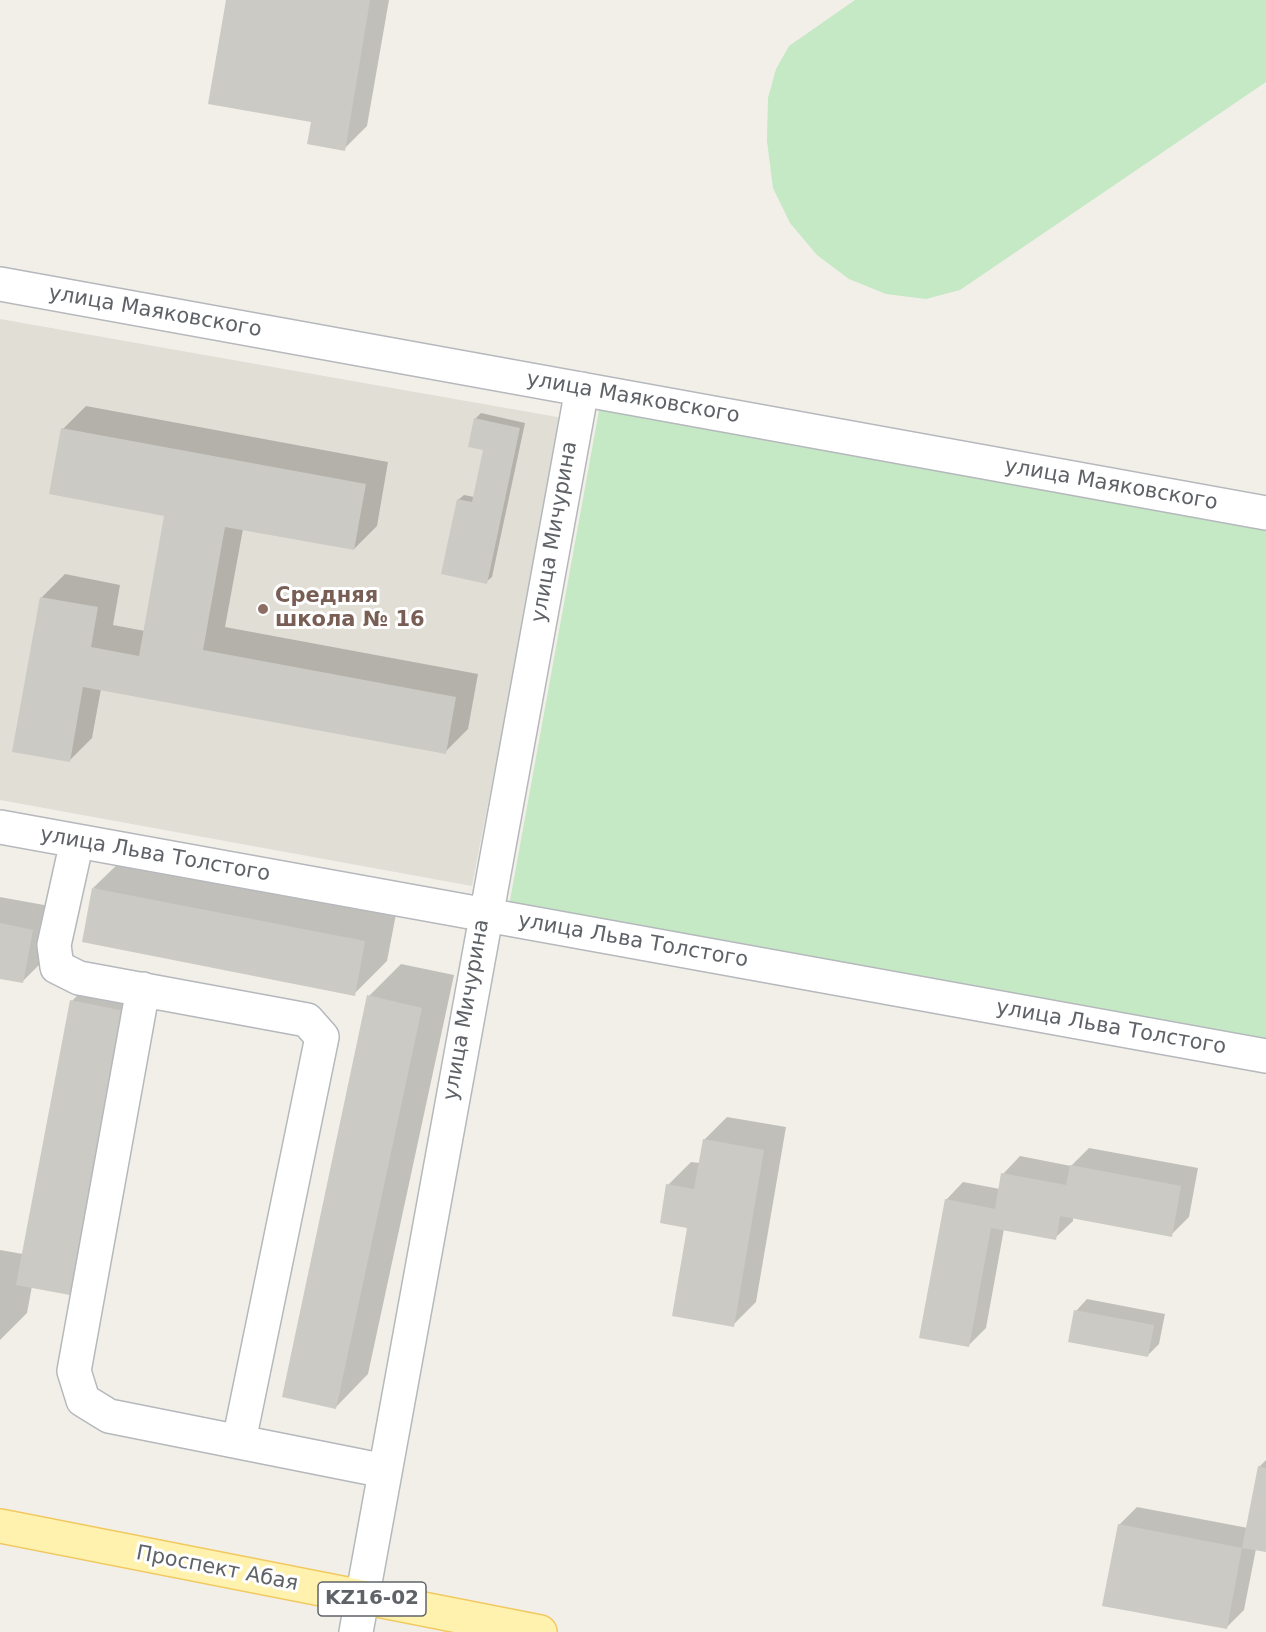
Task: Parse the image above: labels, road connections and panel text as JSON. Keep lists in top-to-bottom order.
{
  "streets": {
    "main road": ["Проспект Абая", "KZ16-02"],
    "street": ["улица Маяковского", "улица Мичурина", "улица Льва Толстого"]
  },
  "crossings": [
    ["улица Маяковского", "улица Мичурина"],
    ["улица Мичурина", "улица Льва Толстого"],
    ["улица Мичурина", "Проспект Абая"]
  ],
  "places": ["Средняя школа № 16"]
}
